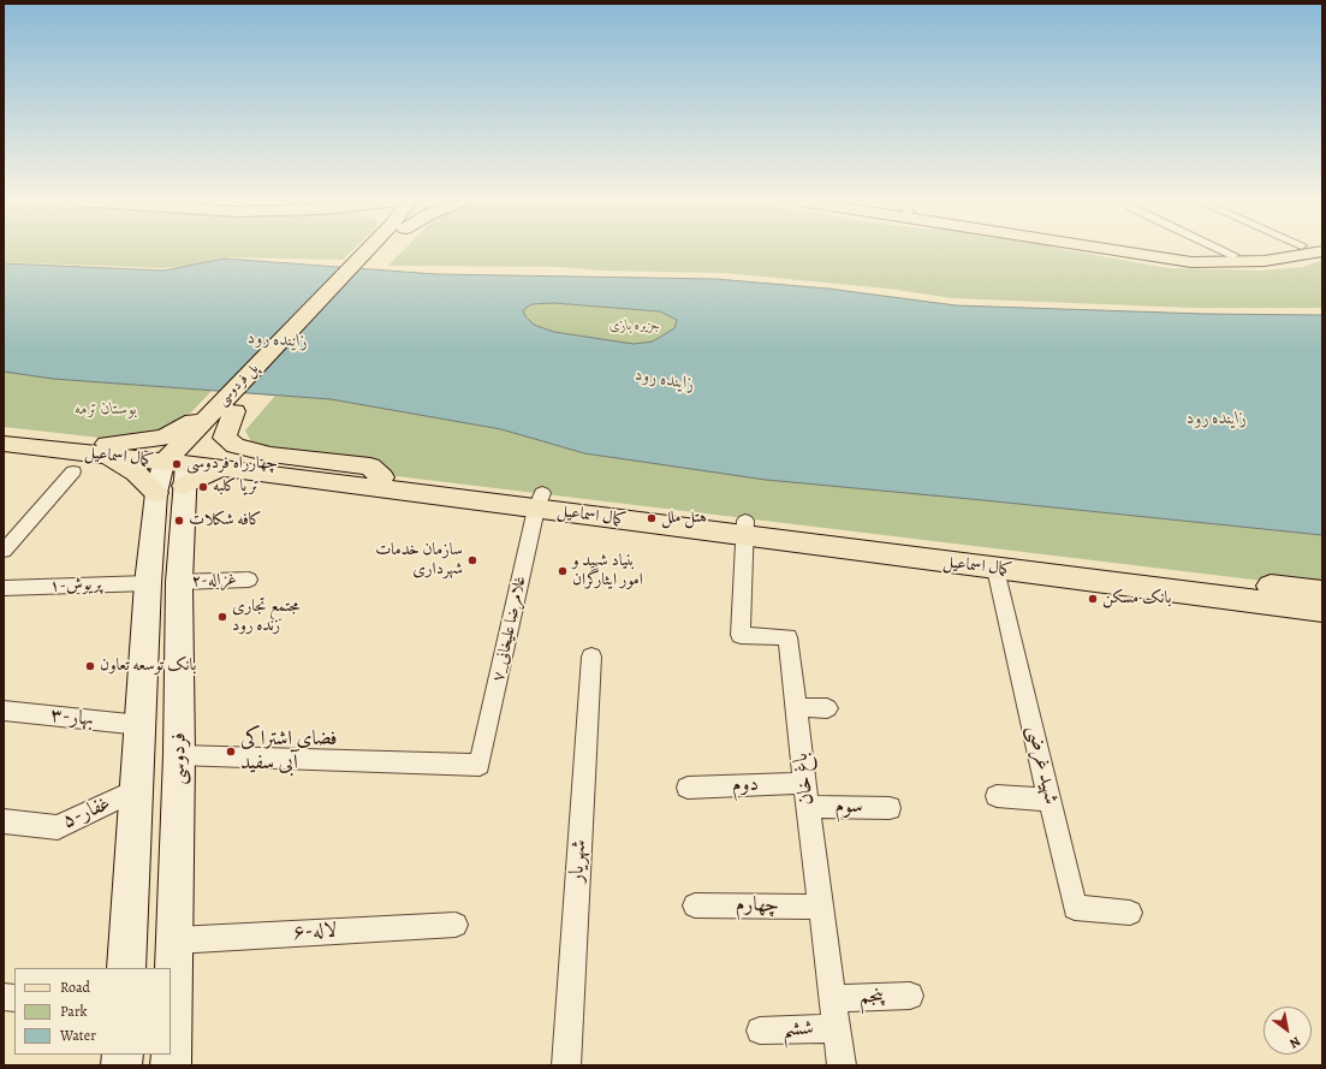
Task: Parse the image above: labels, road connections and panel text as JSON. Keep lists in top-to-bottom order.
{
  "streets": {
    "main road": ["پل فردوسی", "کمال اسماعیل", "فردوسی"],
    "street": [
      "۲-غزاله",
      "۱-پریوش",
      "۷_غلامرضا علیخانی",
      "۳-بهار",
      "شهید غرضی",
      "باغ خان",
      "دوم",
      "سوم",
      "۵-غفار",
      "شهریار",
      "چهارم",
      "۶-لاله",
      "پنجم",
      "ششم"
    ]
  },
  "crossings": [
    ["پل فردوسی", "کمال اسماعیل"],
    ["پل فردوسی", "فردوسی"],
    ["کمال اسماعیل", "۷_غلامرضا علیخانی"],
    ["کمال اسماعیل", "فردوسی"],
    ["کمال اسماعیل", "شهید غرضی"],
    ["کمال اسماعیل", "باغ خان"],
    ["۲-غزاله", "فردوسی"],
    ["۷_غلامرضا علیخانی", "فردوسی"],
    ["فردوسی", "۶-لاله"],
    ["باغ خان", "دوم"],
    ["باغ خان", "سوم"],
    ["باغ خان", "چهارم"],
    ["باغ خان", "پنجم"],
    ["باغ خان", "ششم"]
  ],
  "water": ["زاینده رود"],
  "parks": ["جزیره بازی", "بوستان ترمه"],
  "places": [
    "چهارراه فردوسی",
    "تریا کلبه",
    "هتل ملل",
    "کافه شکلات",
    "سازمان خدمات شهرداری",
    "بنیاد شهید و امور ایثارگران",
    "بانک مسکن",
    "مجتمع تجاری زنده رود",
    "بانک توسعه تعاون",
    "فضای اشتراکی آبی سفید"
  ],
  "legend": ["Road", "Park", "Water"],
  "north": "bottom right"
}
